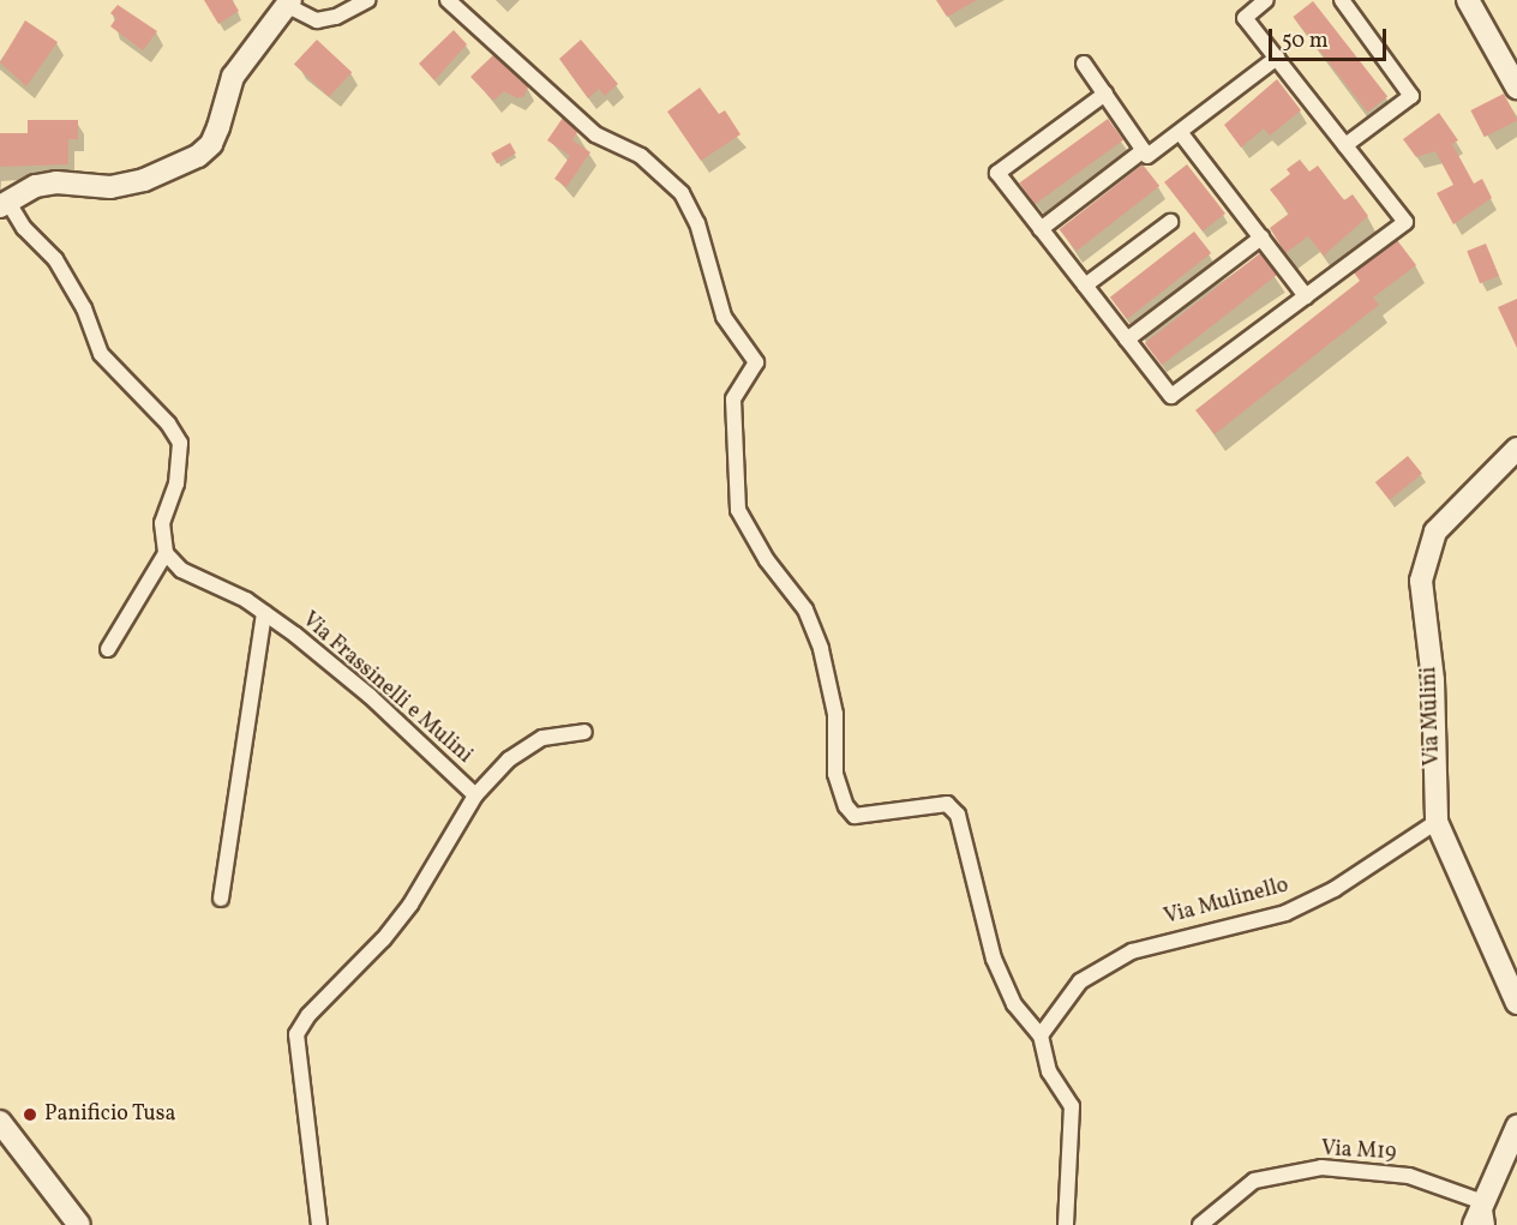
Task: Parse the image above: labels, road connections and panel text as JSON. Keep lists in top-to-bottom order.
{
  "streets": {
    "street": [
      "Via Frassinelli e Mulini",
      "Via Mulini",
      "Via Mulinello",
      "Via M19"
    ]
  },
  "crossings": [
    ["Via Mulini", "Via Mulinello"]
  ],
  "places": ["Panificio Tusa"],
  "scale_bar": "50 m"
}
